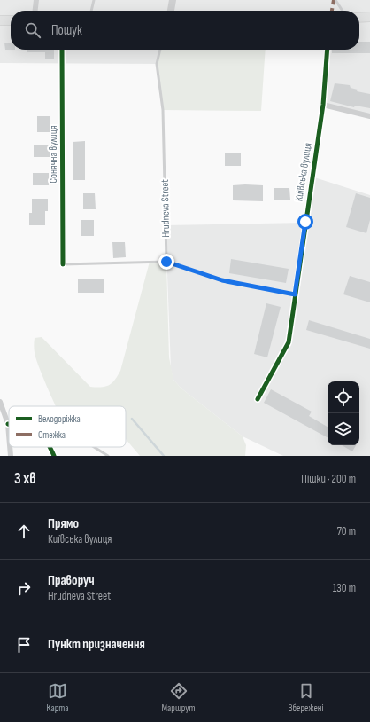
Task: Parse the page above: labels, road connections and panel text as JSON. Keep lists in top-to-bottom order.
{
  "streets": {
    "street": ["Сонячна вулиця", "Київська вулиця"],
    "lane": ["Hrudneva Street"]
  },
  "crossings": [
    ["Сонячна вулиця", "Hrudneva Street"]
  ],
  "legend": ["Велодоріжка", "Стежка"],
  "page": {
    "search": "Пошук",
    "heading": ["3 хв", "Пішки · 200 m"],
    "list": [
      ["Прямо", "Київська вулиця", "70 m"],
      ["Праворуч", "Hrudneva Street", "130 m"],
      "Пункт призначення"
    ],
    "nav": ["Карта", "Маршрут", "Збережені"]
  }
}
